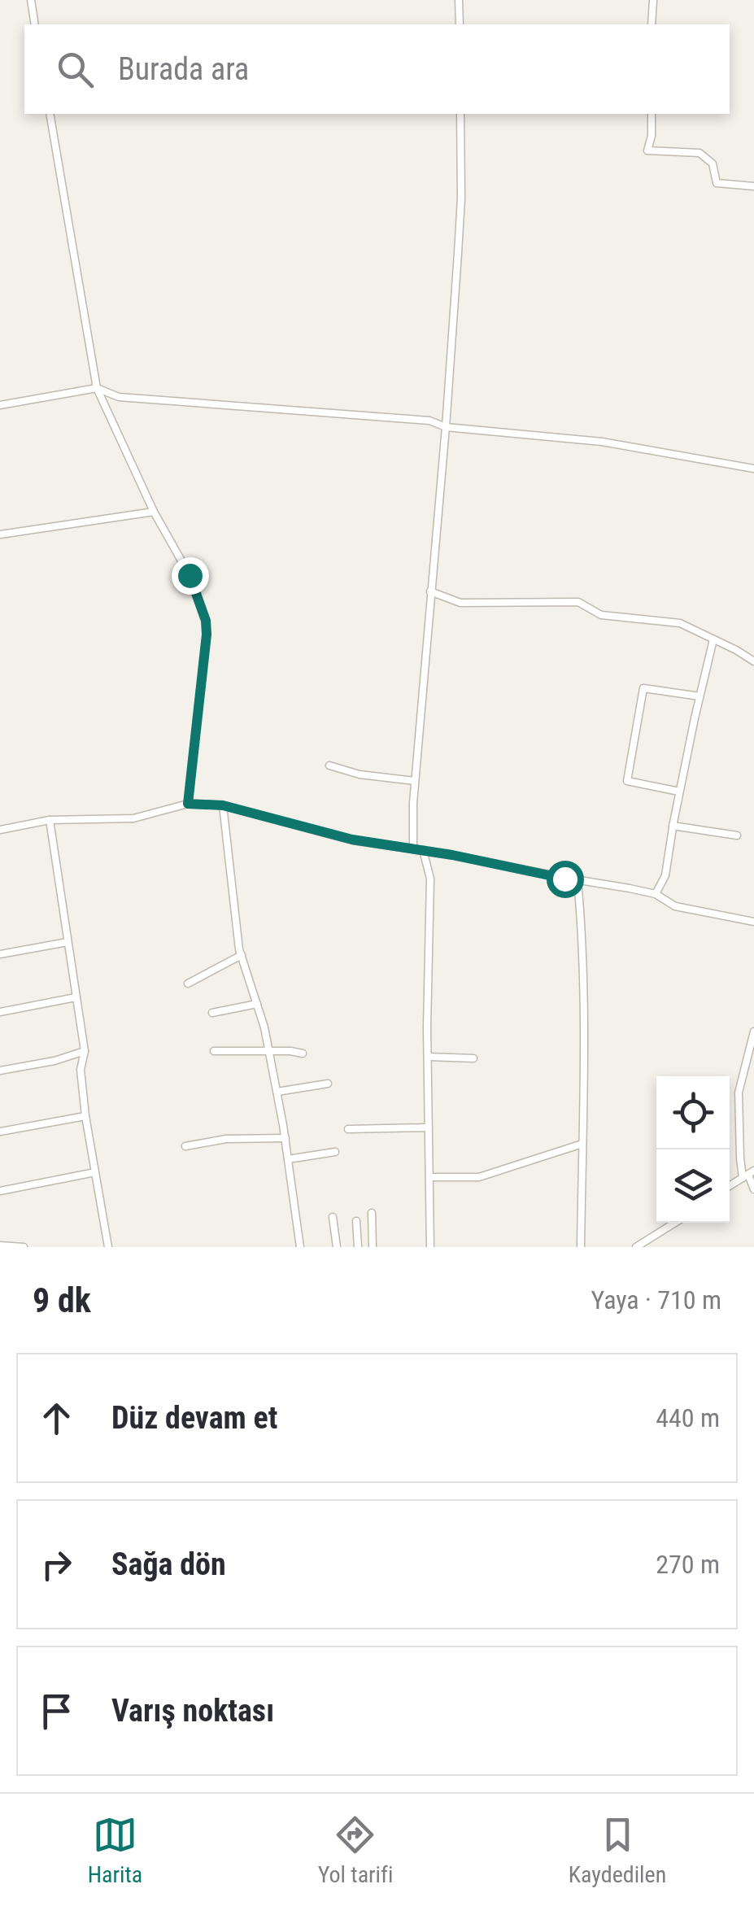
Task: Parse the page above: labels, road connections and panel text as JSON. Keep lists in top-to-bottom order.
{
  "page": {
    "search": "Burada ara",
    "heading": ["9 dk", "Yaya · 710 m"],
    "list": [
      ["Düz devam et", "440 m"],
      ["Sağa dön", "270 m"],
      "Varış noktası"
    ],
    "nav": ["Harita", "Yol tarifi", "Kaydedilen"]
  }
}
